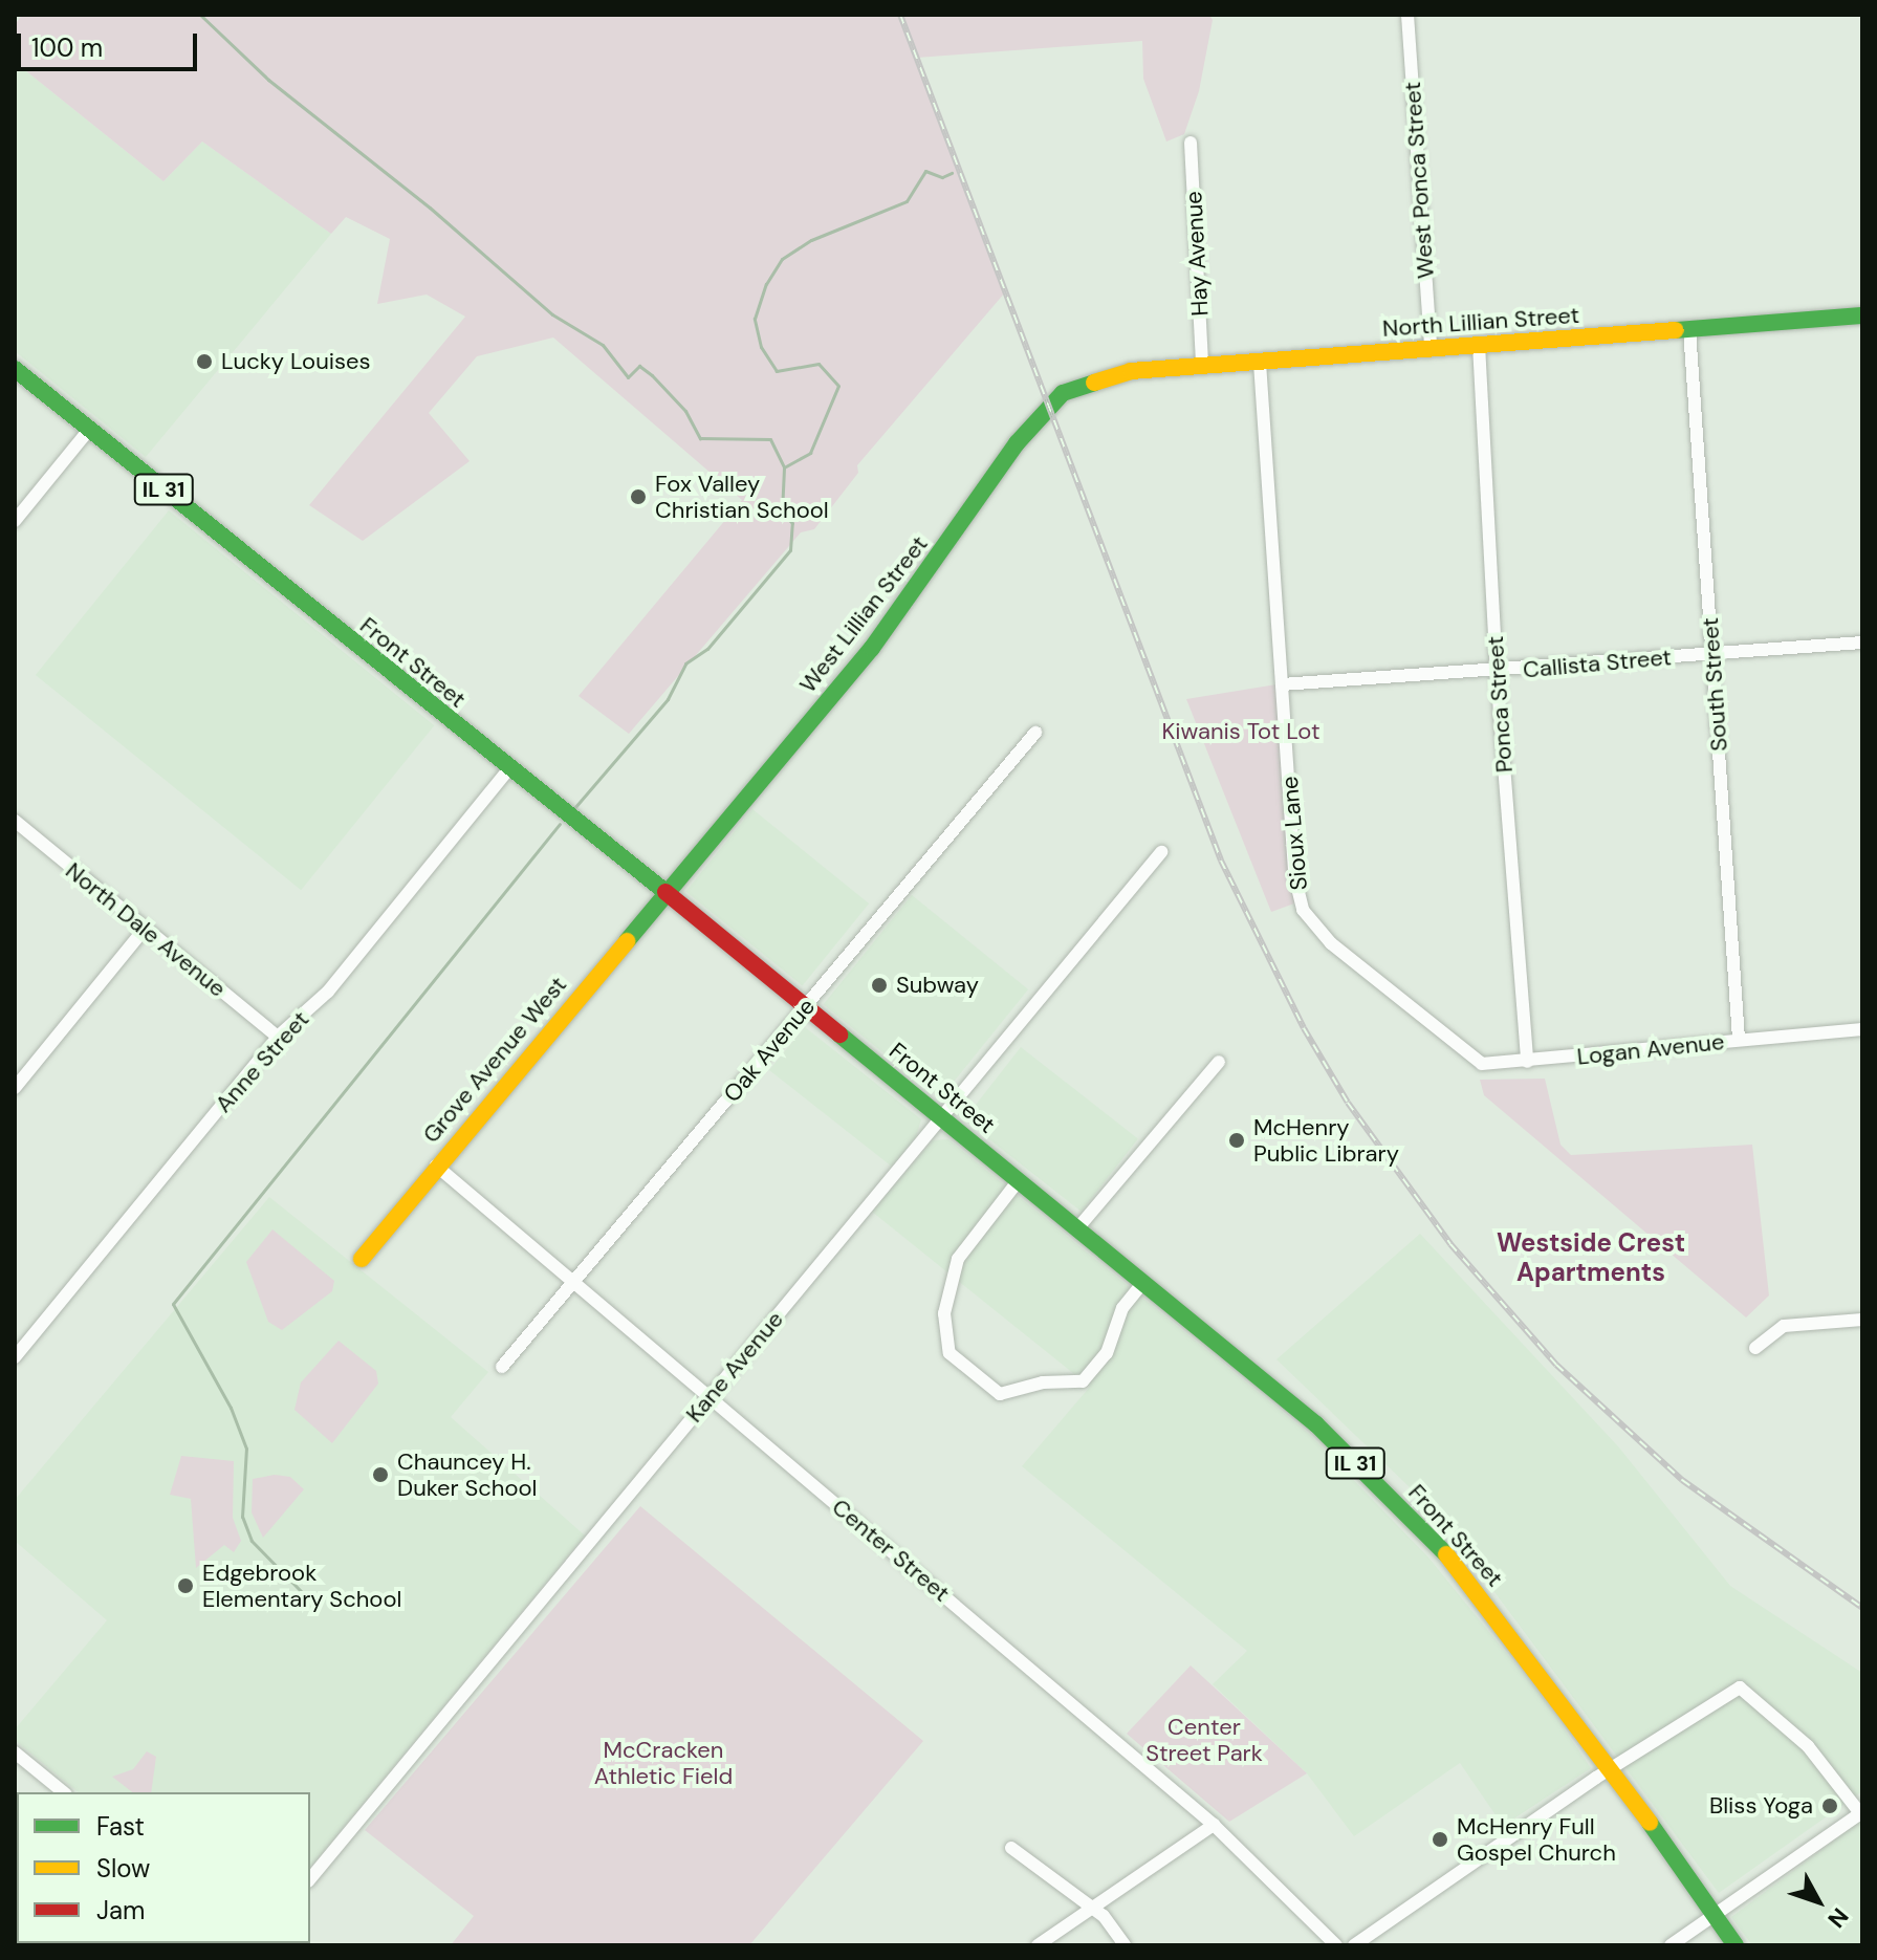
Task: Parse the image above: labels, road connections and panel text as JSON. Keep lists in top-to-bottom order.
{
  "streets": {
    "main road": [
      "North Lillian Street",
      "IL 31",
      "West Lillian Street",
      "Front Street",
      "Grove Avenue West"
    ],
    "street": [
      "West Ponca Street",
      "Hay Avenue",
      "Callista Street",
      "South Street",
      "Ponca Street",
      "Sioux Lane",
      "North Dale Avenue",
      "Logan Avenue",
      "Oak Avenue",
      "Anne Street",
      "Kane Avenue",
      "Center Street"
    ]
  },
  "crossings": [
    ["West Ponca Street", "North Lillian Street"],
    ["Hay Avenue", "North Lillian Street"],
    ["North Lillian Street", "West Lillian Street"],
    ["North Lillian Street", "South Street"],
    ["North Lillian Street", "Ponca Street"],
    ["North Lillian Street", "Sioux Lane"],
    ["West Lillian Street", "Front Street"],
    ["West Lillian Street", "Grove Avenue West"],
    ["Front Street", "Oak Avenue"],
    ["Front Street", "Grove Avenue West"],
    ["Front Street", "Anne Street"],
    ["Front Street", "Kane Avenue"],
    ["Callista Street", "South Street"],
    ["Callista Street", "Ponca Street"],
    ["Callista Street", "Sioux Lane"],
    ["South Street", "Logan Avenue"],
    ["Ponca Street", "Logan Avenue"],
    ["Sioux Lane", "Logan Avenue"],
    ["North Dale Avenue", "Anne Street"],
    ["Oak Avenue", "Center Street"],
    ["Grove Avenue West", "Center Street"],
    ["Kane Avenue", "Center Street"]
  ],
  "districts": ["Westside Crest Apartments"],
  "parks": ["Kiwanis Tot Lot", "Center Street Park", "McCracken Athletic Field"],
  "places": [
    "Lucky Louises",
    "Fox Valley Christian School",
    "Subway",
    "McHenry Public Library",
    "Chauncey H. Duker School",
    "Edgebrook Elementary School",
    "Bliss Yoga",
    "McHenry Full Gospel Church"
  ],
  "legend": ["Fast", "Slow", "Jam"],
  "scale_bar": "100 m",
  "north": "bottom right"
}
